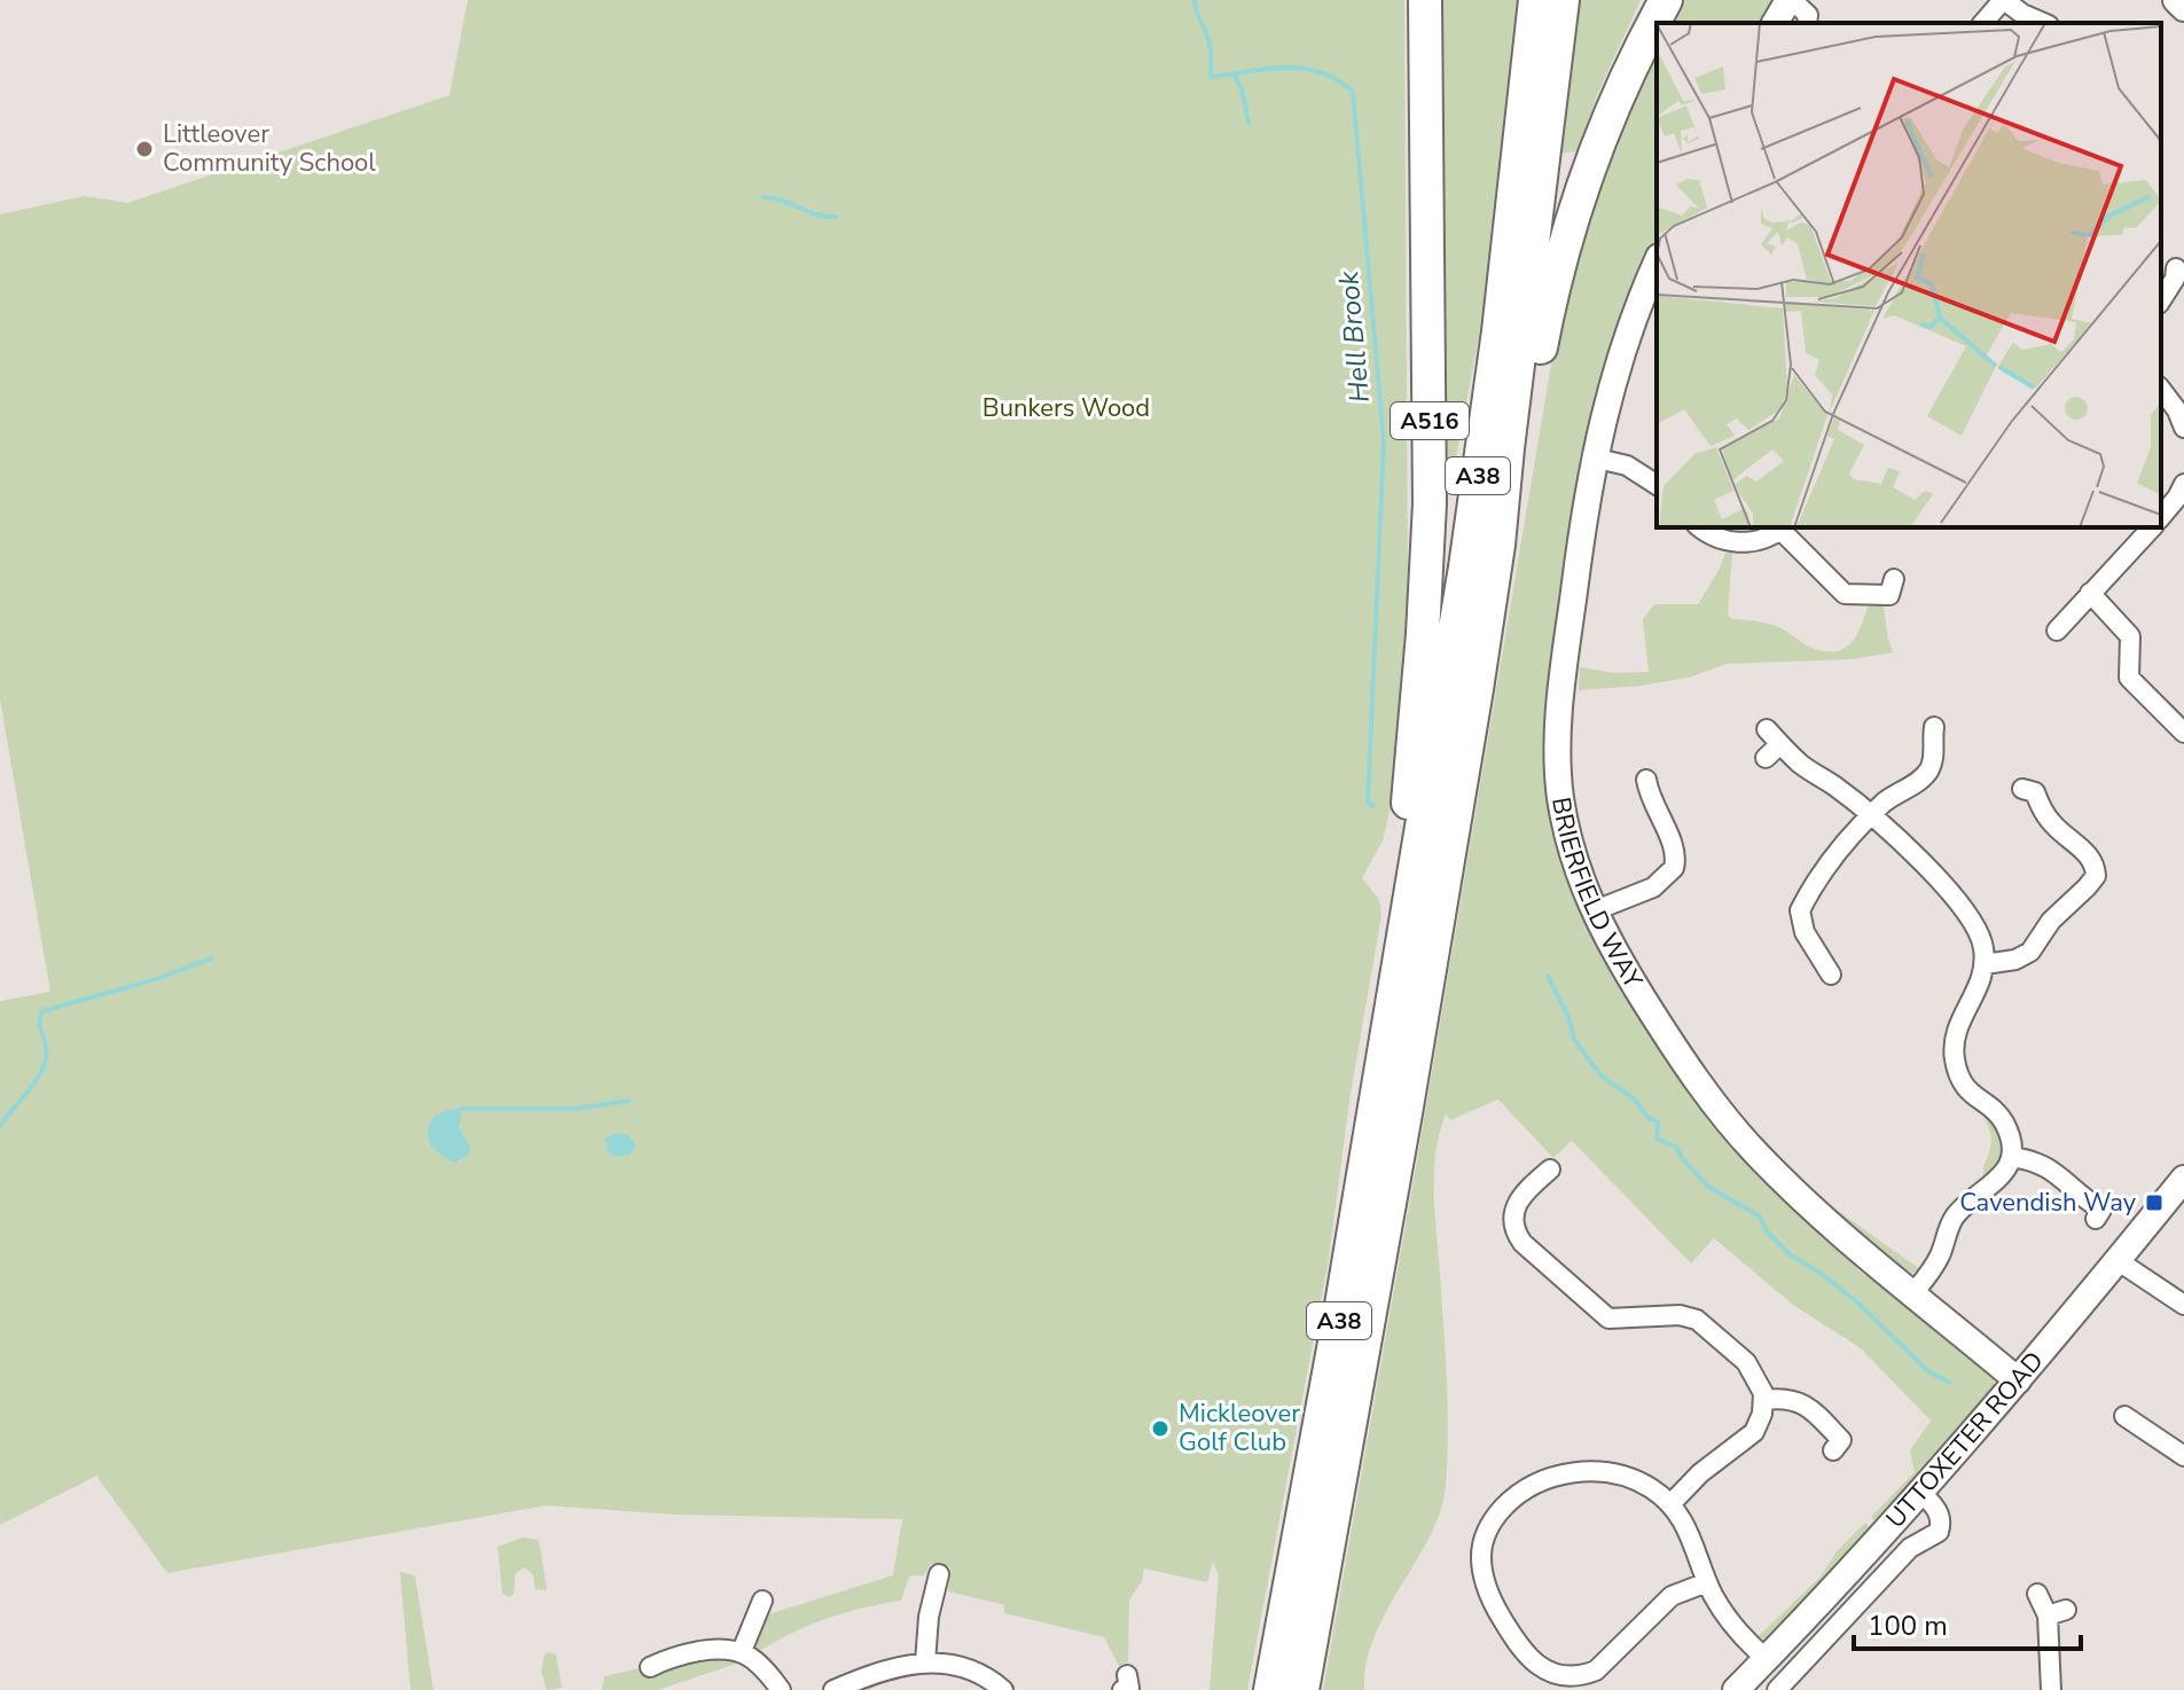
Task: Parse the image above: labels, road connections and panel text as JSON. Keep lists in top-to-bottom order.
{
  "streets": {
    "highway": ["A516", "A38"],
    "street": ["BRIERFIELD WAY", "UTTOXETER ROAD"]
  },
  "crossings": [
    ["A516", "A38"],
    ["BRIERFIELD WAY", "UTTOXETER ROAD"]
  ],
  "water": ["Hell Brook"],
  "parks": ["Bunkers Wood"],
  "places": {
    "other": ["Littleover Community School", "Mickleover Golf Club"],
    "transit": ["Cavendish Way"]
  },
  "scale_bar": "100 m"
}
